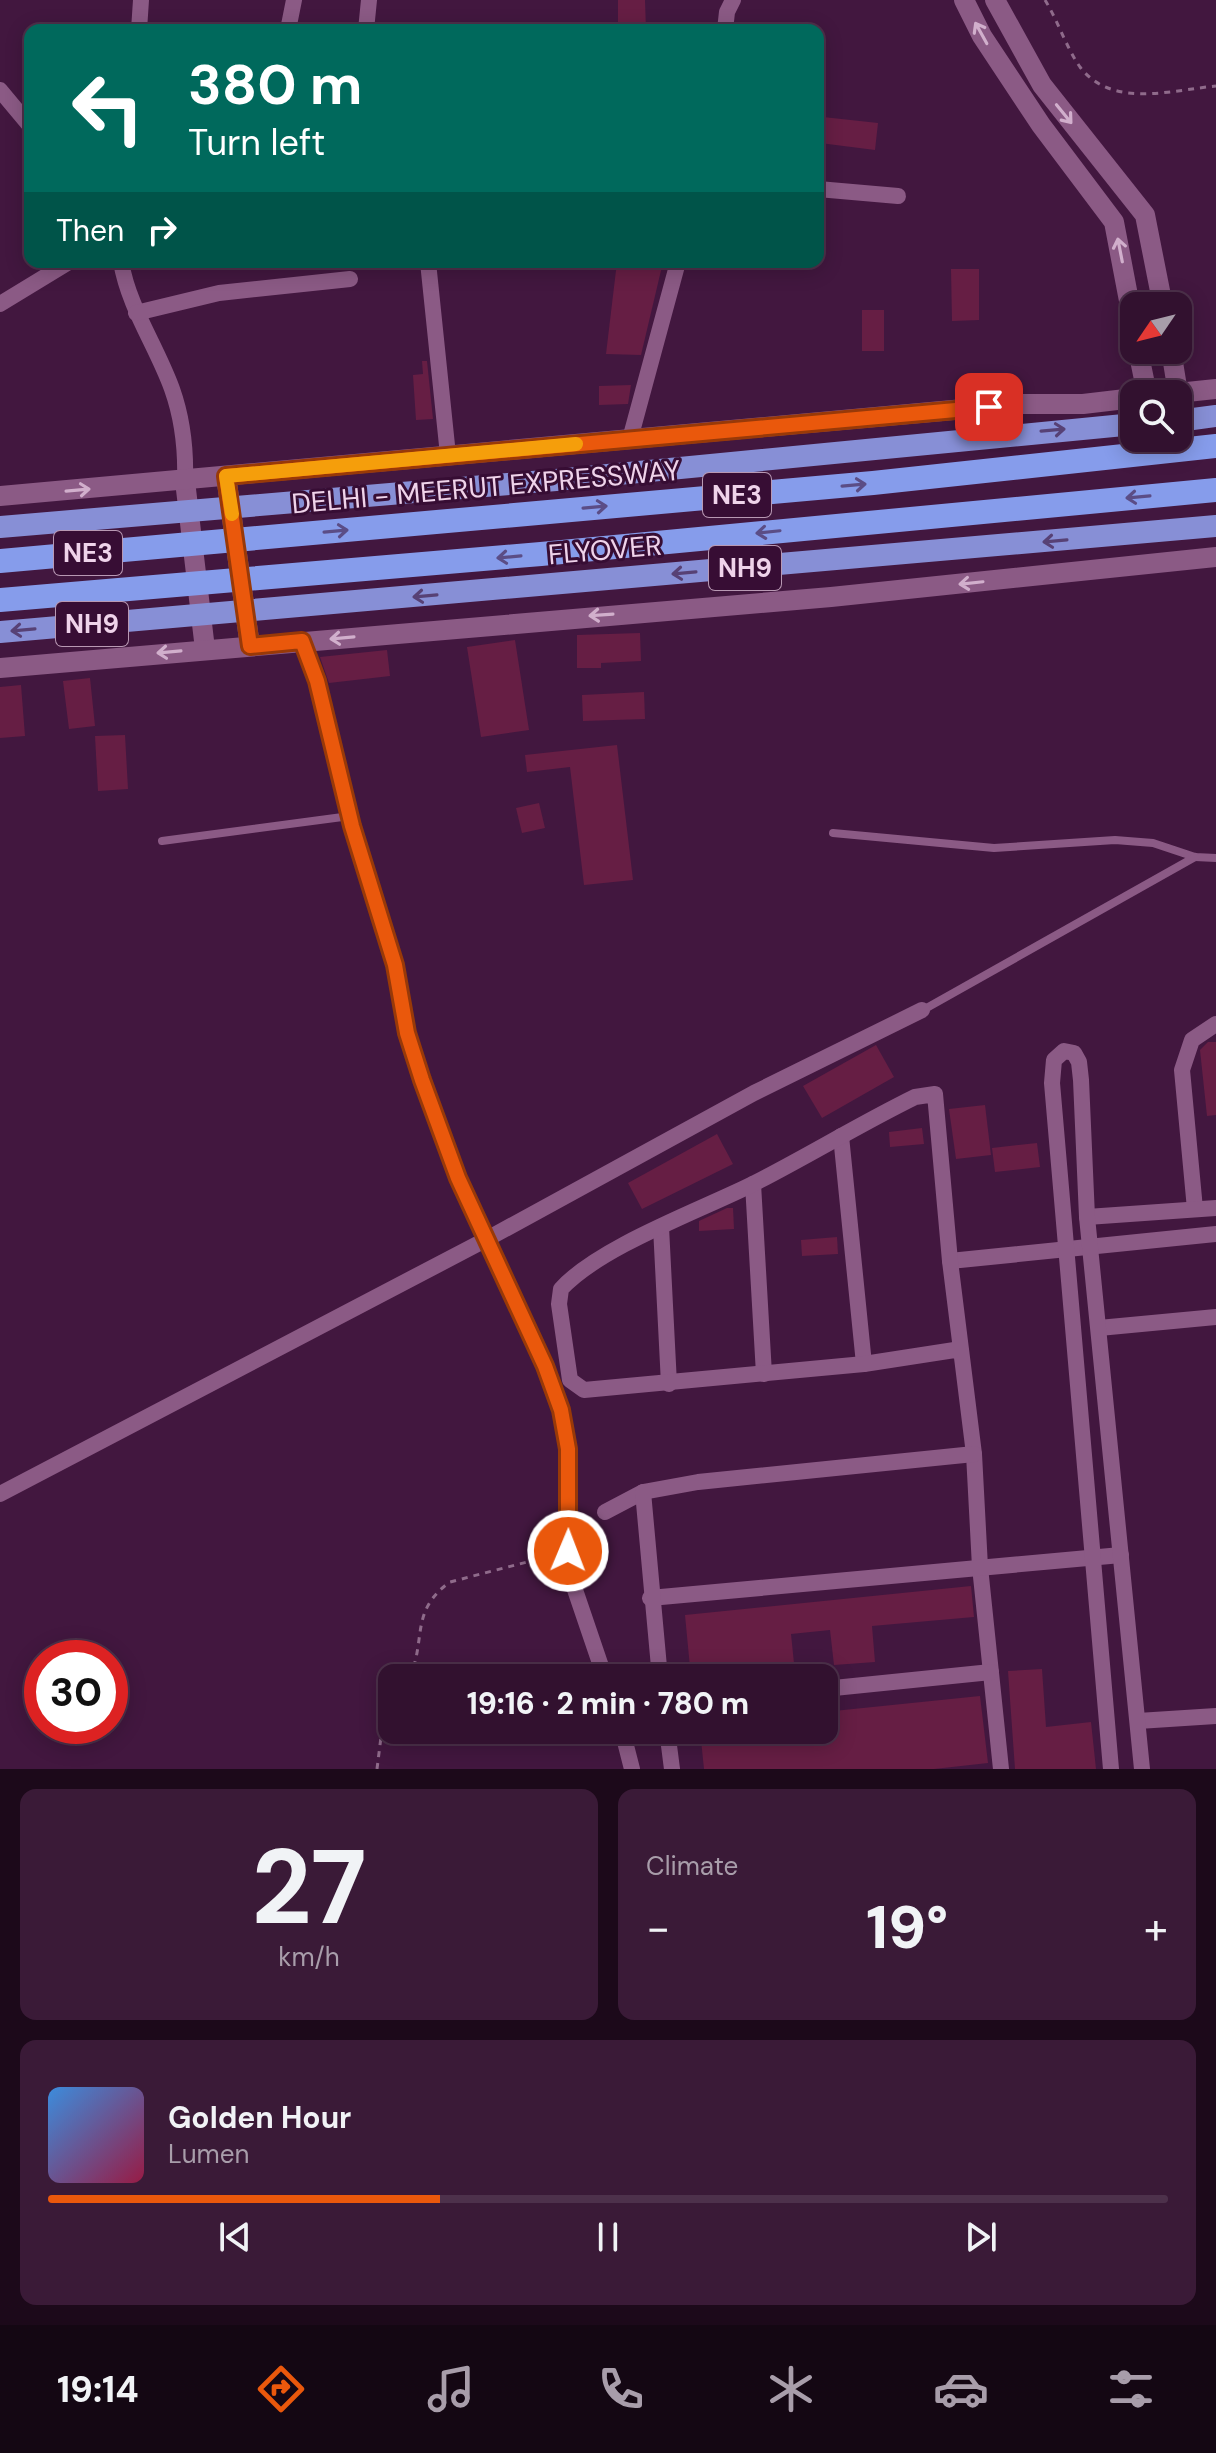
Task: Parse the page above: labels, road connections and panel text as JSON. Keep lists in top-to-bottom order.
{
  "streets": {
    "highway": [
      "DELHI - MEERUT EXPRESSWAY",
      "NE3",
      "FLYOVER",
      "NH9"
    ]
  },
  "north": "bottom left",
  "page": {
    "turn": ["380 m", "Turn left"],
    "then": "Then",
    "limit": "30",
    "trip": "19:16 · 2 min · 780 m",
    "tile": [
      ["27", "km/h"],
      "Climate"
    ],
    "heat": ["−", "19°", "+"],
    "song": ["Golden Hour", "Lumen"],
    "tabs": "19:14"
  }
}
